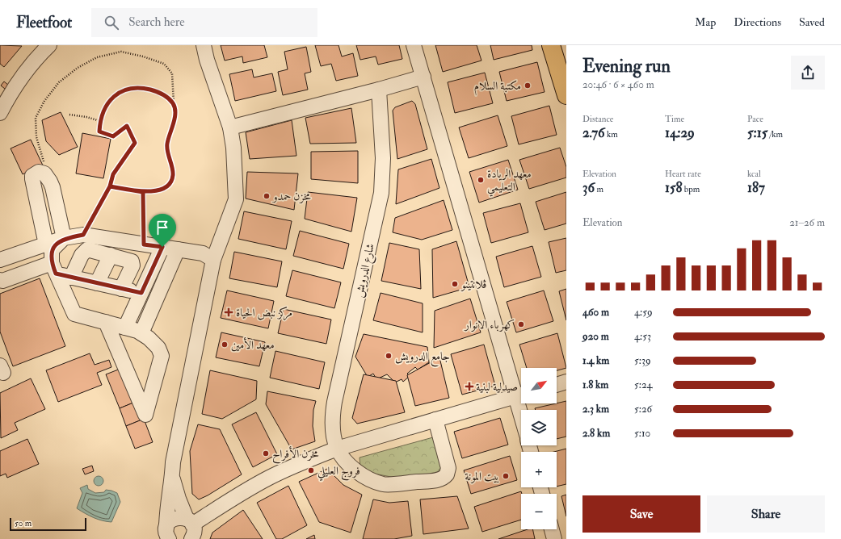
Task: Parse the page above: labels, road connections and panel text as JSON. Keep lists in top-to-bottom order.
{
  "streets": {
    "street": ["شارع الدرويش"]
  },
  "places": {
    "other": [
      "مكتبة السلام",
      "معهد الريادة التعليمي",
      "مخزن حمدو",
      "ڤلانتينو",
      "كهرباء الانوار",
      "معهد الأمين",
      "جامع الدرويش",
      "مخرن الأفراح",
      "فروج العليلي",
      "بيت المونة"
    ],
    "health": ["مركز نبض الحياة", "صيدلية لبنية"]
  },
  "scale_bar": "50 m",
  "north": "top right",
  "page": {
    "header": "Fleetfoot",
    "search": "Search here",
    "nav": ["Map", "Directions", "Saved"],
    "heading": ["Evening run", "20:46 · 6 × 460 m"],
    "stats": [
      ["Distance", "2.76 km"],
      ["Time", "14:29"],
      ["Pace", "5:15 /km"],
      ["Elevation", "36 m"],
      ["Heart rate", "158 bpm"],
      ["kcal", "187"]
    ],
    "chart": ["Elevation", "21–26 m"],
    "list": [
      {
        "name": "460 m",
        "note": "4:59"
      },
      {
        "name": "920 m",
        "note": "4:53"
      },
      {
        "name": "1.4 km",
        "note": "5:39"
      },
      {
        "name": "1.8 km",
        "note": "5:24"
      },
      {
        "name": "2.3 km",
        "note": "5:26"
      },
      {
        "name": "2.8 km",
        "note": "5:10"
      }
    ],
    "map_buttons": ["+", "−"],
    "buttons": ["Save", "Share"],
    "scale": "50 m"
  }
}
